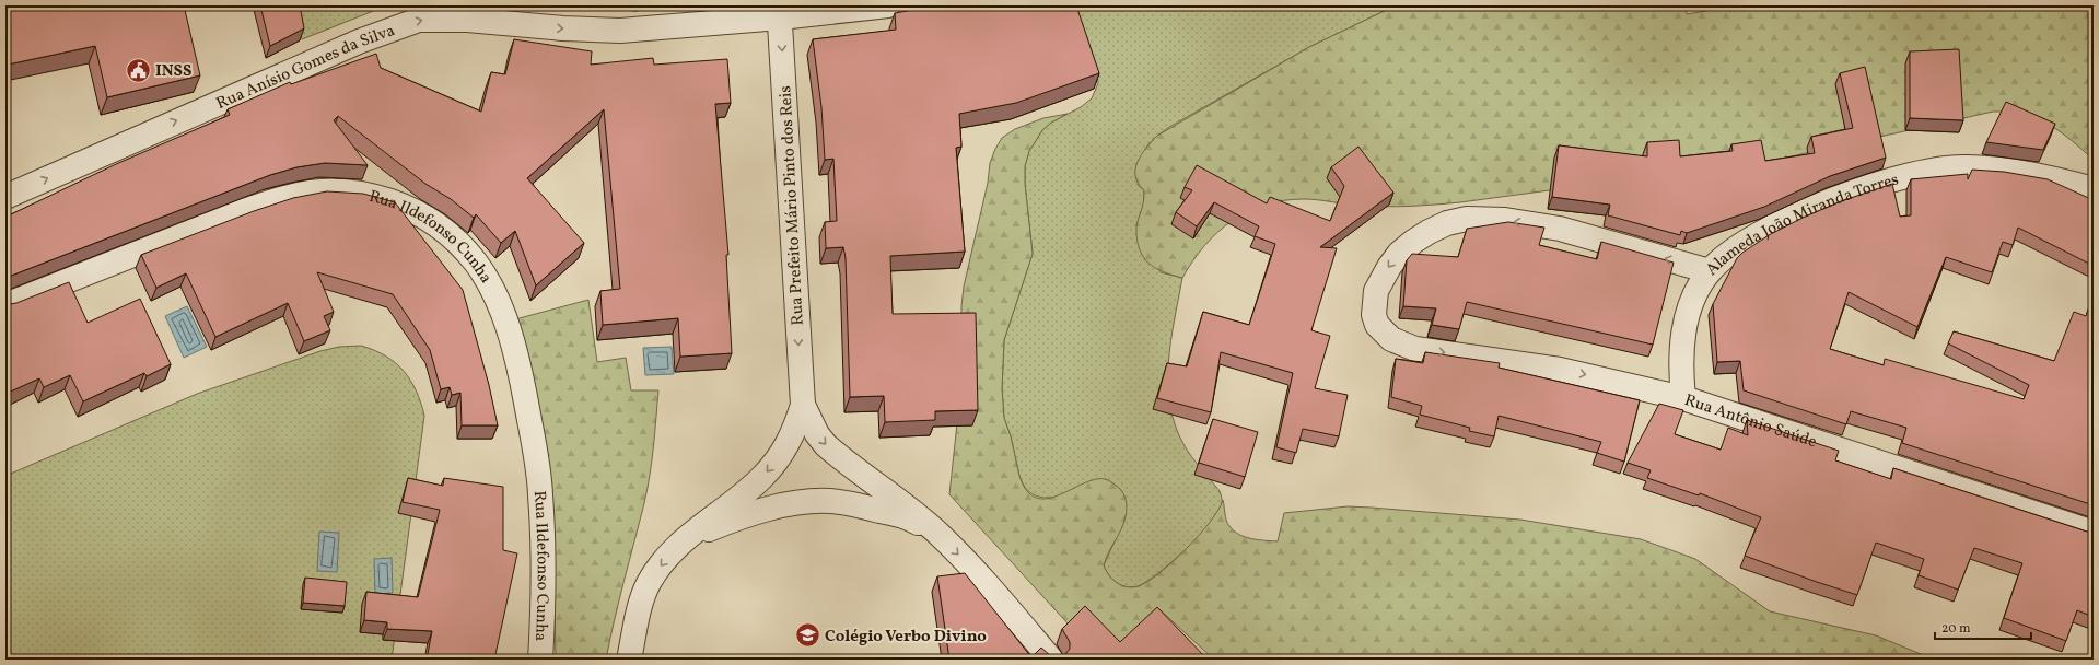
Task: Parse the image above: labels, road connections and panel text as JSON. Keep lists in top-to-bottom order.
{
  "streets": {
    "street": [
      "Rua Anísio Gomes da Silva",
      "Rua Prefeito Mário Pinto dos Reis",
      "Alameda João Miranda Torres",
      "Rua Ildefonso Cunha",
      "Rua Antônio Saúde"
    ]
  },
  "crossings": [
    ["Rua Anísio Gomes da Silva", "Rua Prefeito Mário Pinto dos Reis"],
    ["Alameda João Miranda Torres", "Rua Antônio Saúde"]
  ],
  "one_way": ["Rua Anísio Gomes da Silva", "Rua Prefeito Mário Pinto dos Reis", "Rua Antônio Saúde"],
  "places": {
    "public building": ["INSS"],
    "school or university": ["Colégio Verbo Divino"]
  },
  "scale_bar": "20 m"
}
